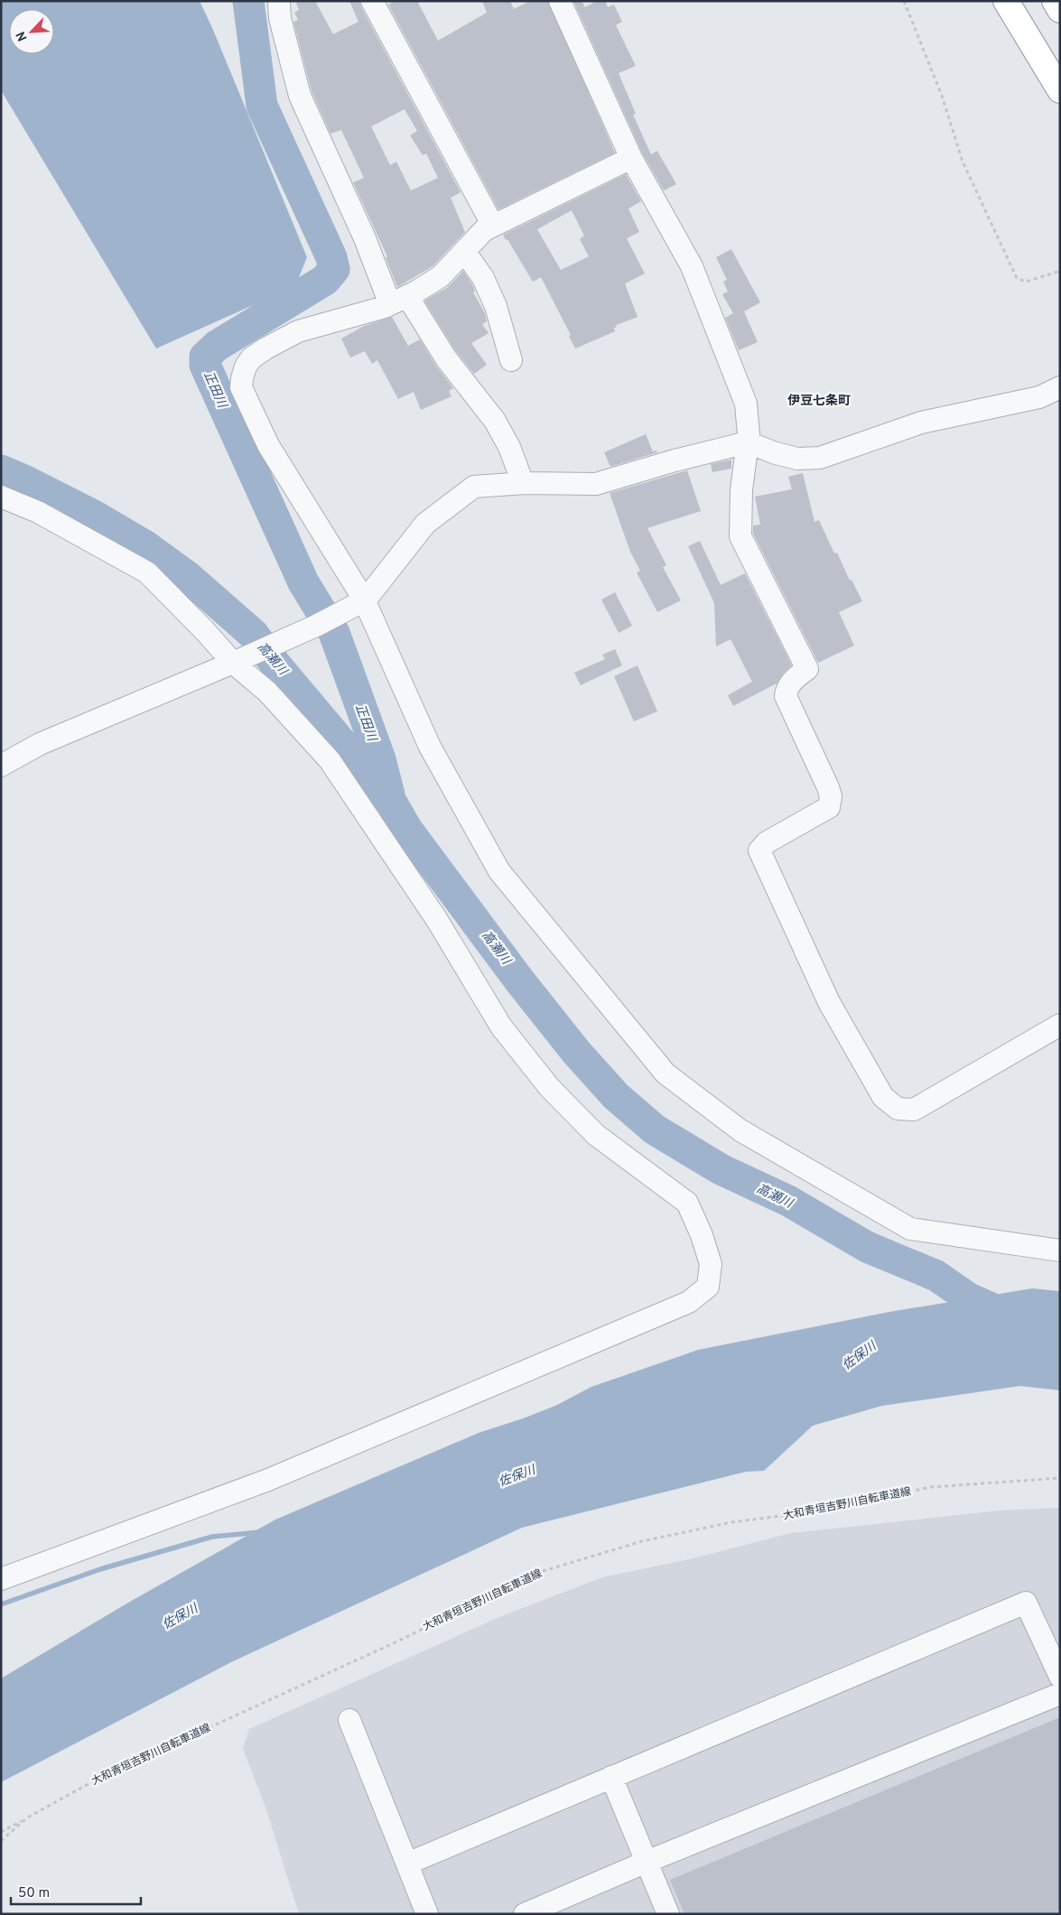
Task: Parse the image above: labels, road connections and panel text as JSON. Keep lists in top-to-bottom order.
{
  "streets": {
    "path": ["大和青垣吉野川自転車道線"]
  },
  "districts": ["伊豆七条町"],
  "water": ["正田川", "高瀬川", "佐保川"],
  "scale_bar": "50 m",
  "north": "bottom left"
}
